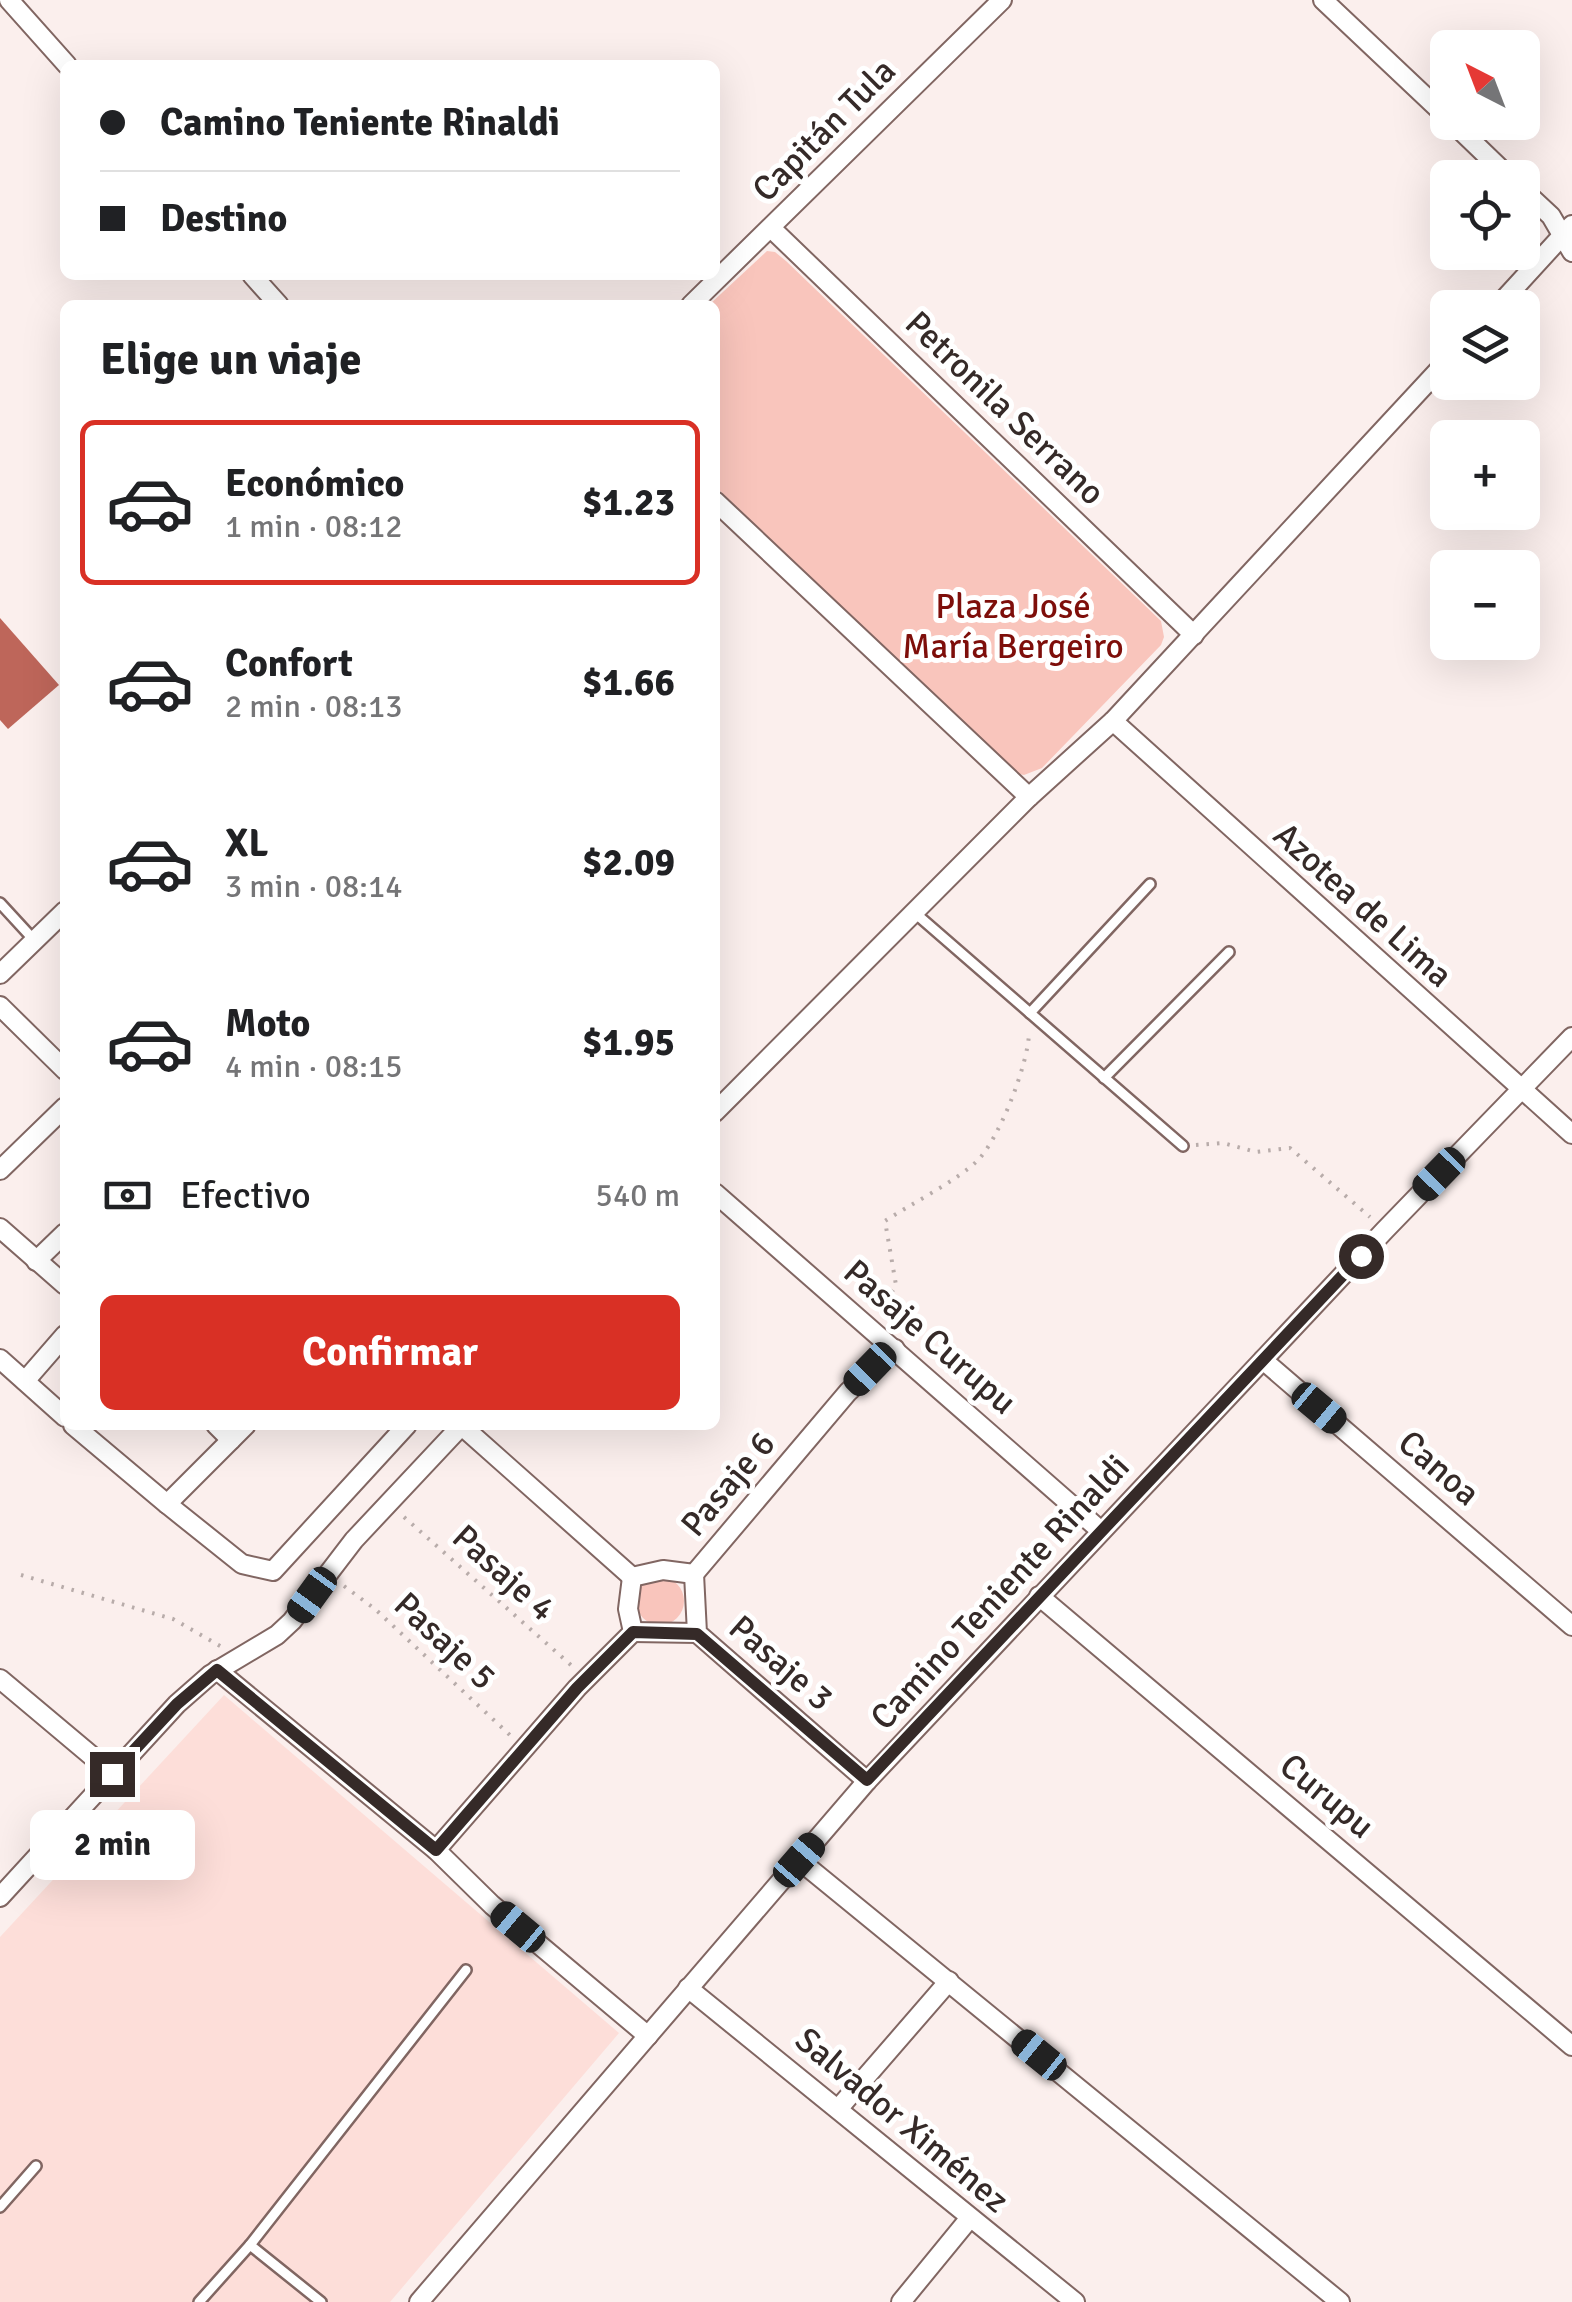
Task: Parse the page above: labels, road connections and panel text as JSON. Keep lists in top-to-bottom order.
{
  "streets": {
    "street": [
      "Capitán Tula",
      "Petronila Serrano",
      "Azotea de Lima",
      "Pasaje Curupu",
      "Canoa",
      "Pasaje 6",
      "Camino Teniente Rinaldi",
      "Pasaje 3",
      "Curupu",
      "Salvador Ximénez"
    ],
    "path": ["Pasaje 4", "Pasaje 5"]
  },
  "crossings": [
    ["Capitán Tula", "Petronila Serrano"],
    ["Azotea de Lima", "Camino Teniente Rinaldi"],
    ["Pasaje Curupu", "Pasaje 6"],
    ["Pasaje Curupu", "Camino Teniente Rinaldi"],
    ["Canoa", "Camino Teniente Rinaldi"],
    ["Pasaje 6", "Pasaje 3"],
    ["Camino Teniente Rinaldi", "Pasaje 3"],
    ["Camino Teniente Rinaldi", "Curupu"],
    ["Camino Teniente Rinaldi", "Salvador Ximénez"]
  ],
  "parks": ["Plaza José María Bergeiro"],
  "north": "top left",
  "page": {
    "map_buttons": ["+", "−"],
    "banner": ["Camino Teniente Rinaldi", "Destino"],
    "heading": "Elige un viaje",
    "list": [
      {
        "name": "Económico",
        "note": "1 min · 08:12",
        "value": "$1.23"
      },
      {
        "name": "Confort",
        "note": "2 min · 08:13",
        "value": "$1.66"
      },
      {
        "name": "XL",
        "note": "3 min · 08:14",
        "value": "$2.09"
      },
      {
        "name": "Moto",
        "note": "4 min · 08:15",
        "value": "$1.95"
      }
    ],
    "pay": ["Efectivo", "540 m"],
    "buttons": "Confirmar",
    "bubble": "2 min"
  }
}
